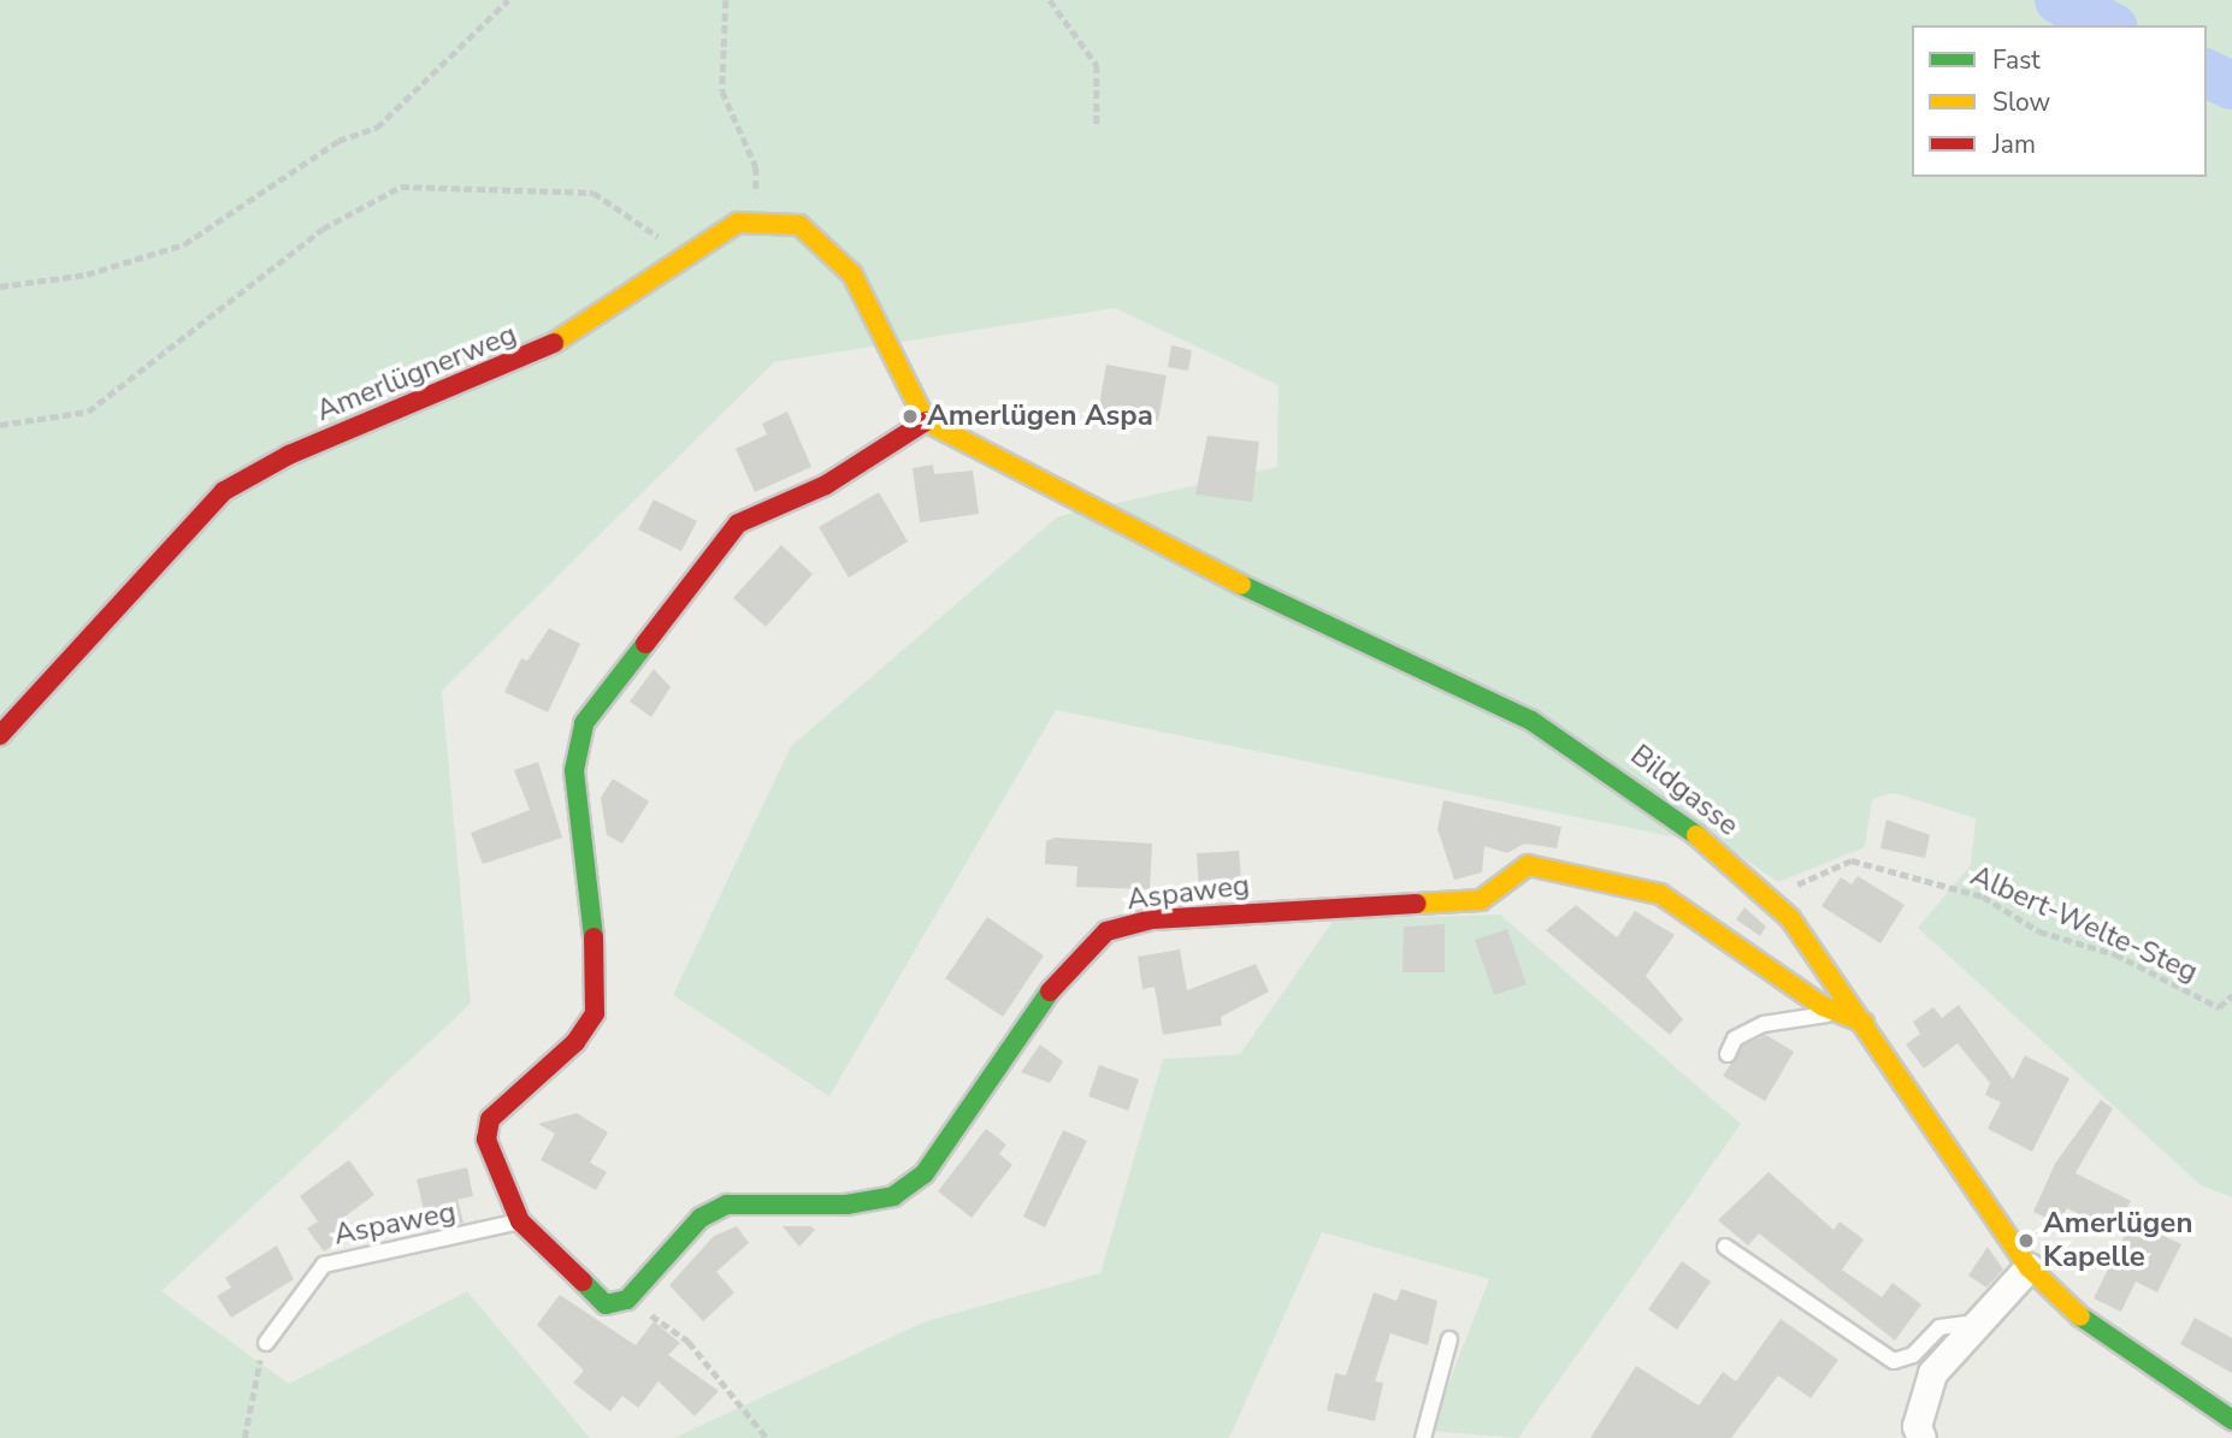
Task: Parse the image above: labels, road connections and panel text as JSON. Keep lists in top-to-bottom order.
{
  "streets": {
    "street": ["Amerlügnerweg", "Bildgasse", "Aspaweg"],
    "path": ["Albert-Welte-Steg"]
  },
  "crossings": [
    ["Amerlügnerweg", "Bildgasse"],
    ["Bildgasse", "Aspaweg"],
    ["Bildgasse", "Albert-Welte-Steg"]
  ],
  "places": ["Amerlügen Aspa", "Amerlügen Kapelle"],
  "legend": ["Fast", "Slow", "Jam"]
}
